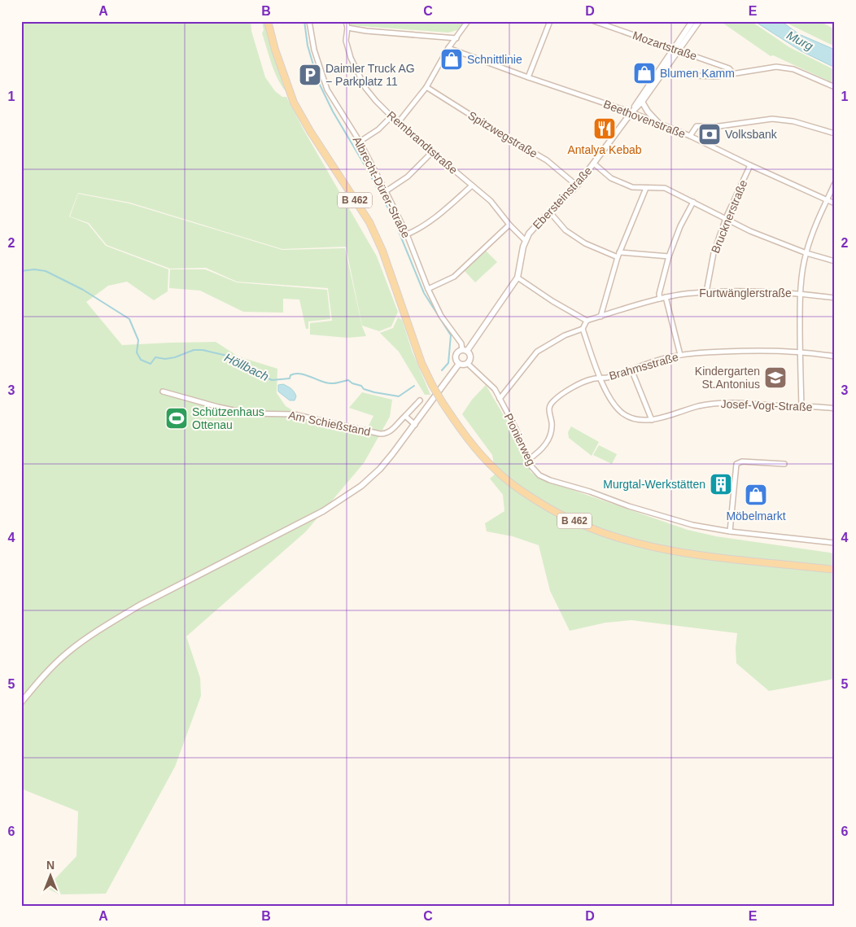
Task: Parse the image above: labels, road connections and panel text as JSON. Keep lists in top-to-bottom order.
{
  "streets": {
    "main road": ["B 462"],
    "street": [
      "Mozartstraße",
      "Beethovenstraße",
      "Spitzwegstraße",
      "Rembrandtstraße",
      "Albrecht-Dürer-Straße",
      "Ebersteinstraße",
      "Brucknerstraße",
      "Furtwänglerstraße",
      "Brahmsstraße",
      "Josef-Vogt-Straße",
      "Am Schießstand",
      "Pionierweg"
    ]
  },
  "crossings": [
    ["Mozartstraße", "Ebersteinstraße"],
    ["Beethovenstraße", "Ebersteinstraße"],
    ["Beethovenstraße", "Brucknerstraße"],
    ["Spitzwegstraße", "Ebersteinstraße"],
    ["Rembrandtstraße", "Ebersteinstraße"],
    ["Albrecht-Dürer-Straße", "Ebersteinstraße"],
    ["Albrecht-Dürer-Straße", "Pionierweg"],
    ["Ebersteinstraße", "Pionierweg"],
    ["Brucknerstraße", "Furtwänglerstraße"],
    ["Brahmsstraße", "Josef-Vogt-Straße"],
    ["Brahmsstraße", "Pionierweg"]
  ],
  "water": ["Murg", "Höllbach"],
  "places": {
    "shop": ["Schnittlinie", "Blumen Kamm", "Möbelmarkt"],
    "parking": ["Daimler Truck AG − Parkplatz 11"],
    "restaurant": ["Antalya Kebab"],
    "bank": ["Volksbank"],
    "school or university": ["Kindergarten St.Antonius"],
    "sports": ["Schützenhaus Ottenau"],
    "building": ["Murgtal-Werkstätten"]
  },
  "north": "top",
  "grid": {
    "columns": [
      "A",
      "B",
      "C",
      "D",
      "E"
    ],
    "rows": [
      "1",
      "2",
      "3",
      "4",
      "5",
      "6"
    ]
  }
}
